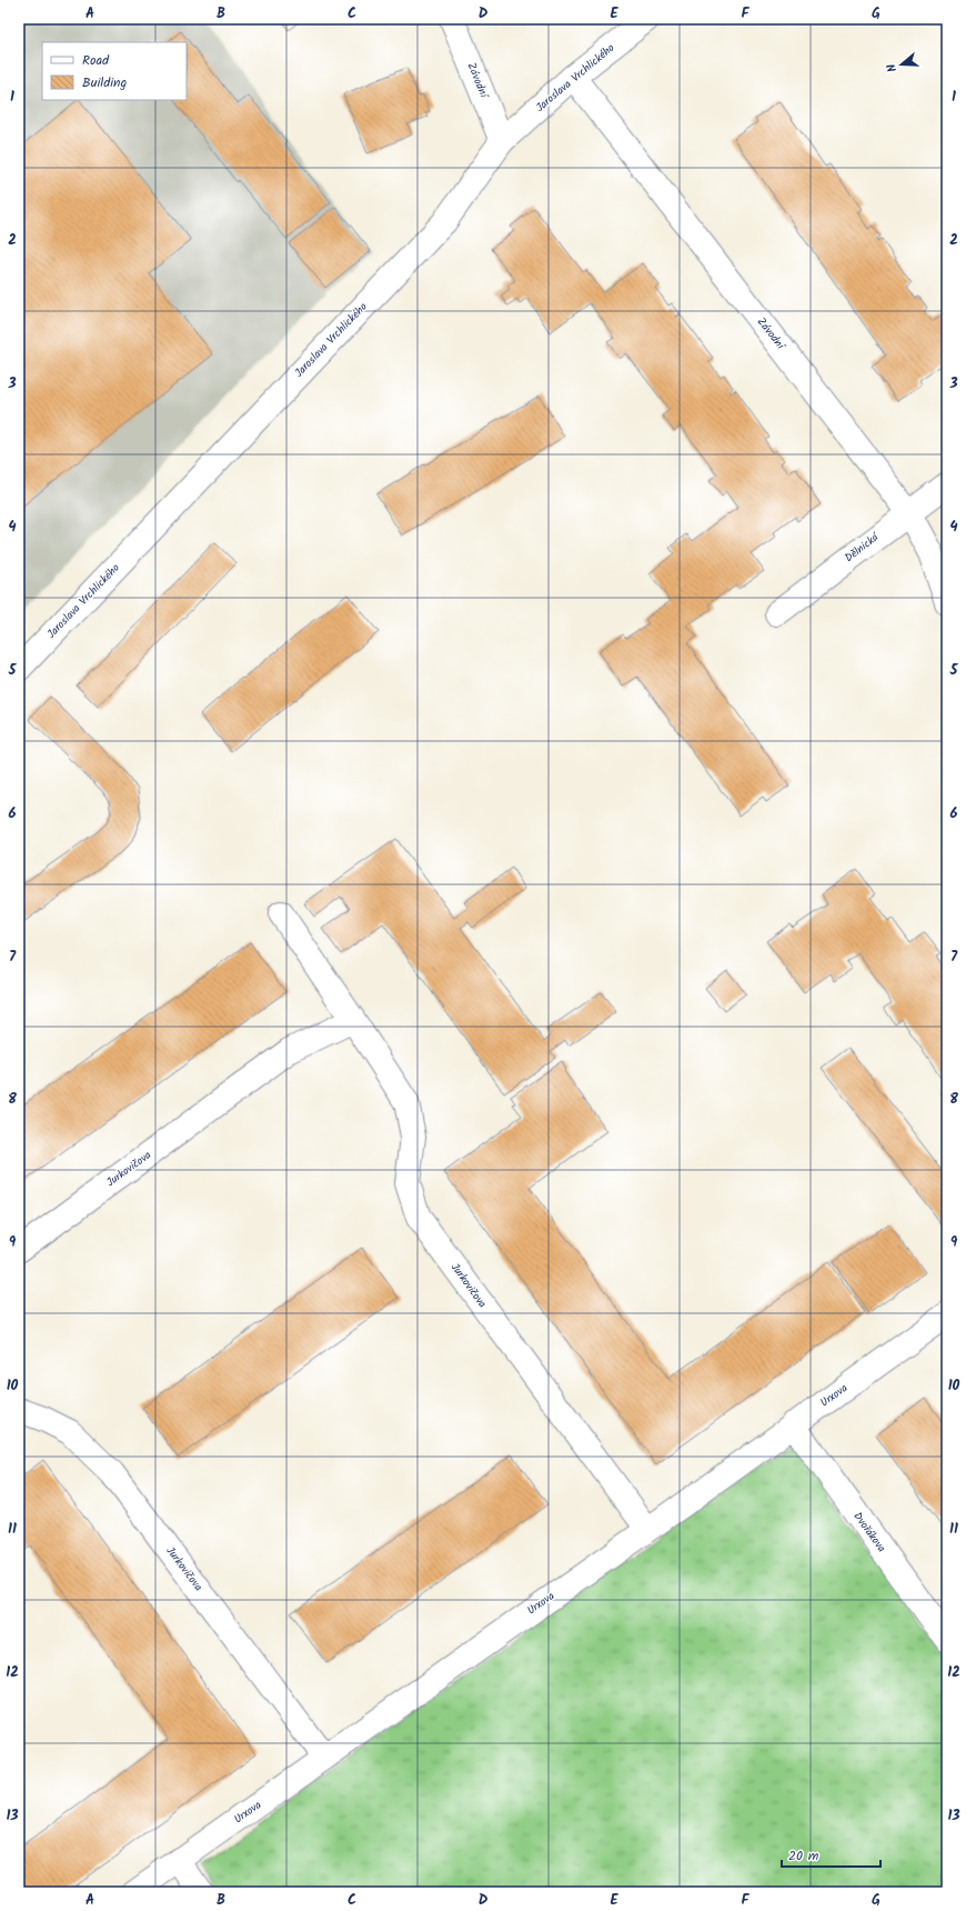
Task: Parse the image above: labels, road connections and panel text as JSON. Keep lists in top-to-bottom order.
{
  "streets": {
    "street": [
      "Jaroslava Vrchlického",
      "Závodní",
      "Dělnická",
      "Jurkovičova",
      "Urxova",
      "Dvořákova"
    ]
  },
  "crossings": [
    ["Jaroslava Vrchlického", "Závodní"],
    ["Závodní", "Dělnická"],
    ["Jurkovičova", "Urxova"],
    ["Urxova", "Dvořákova"]
  ],
  "legend": ["Road", "Building"],
  "scale_bar": "20 m",
  "north": "left",
  "grid": {
    "columns": [
      "A",
      "B",
      "C",
      "D",
      "E",
      "F",
      "G"
    ],
    "rows": [
      "1",
      "2",
      "3",
      "4",
      "5",
      "6",
      "7",
      "8",
      "9",
      "10",
      "11",
      "12",
      "13"
    ]
  }
}
